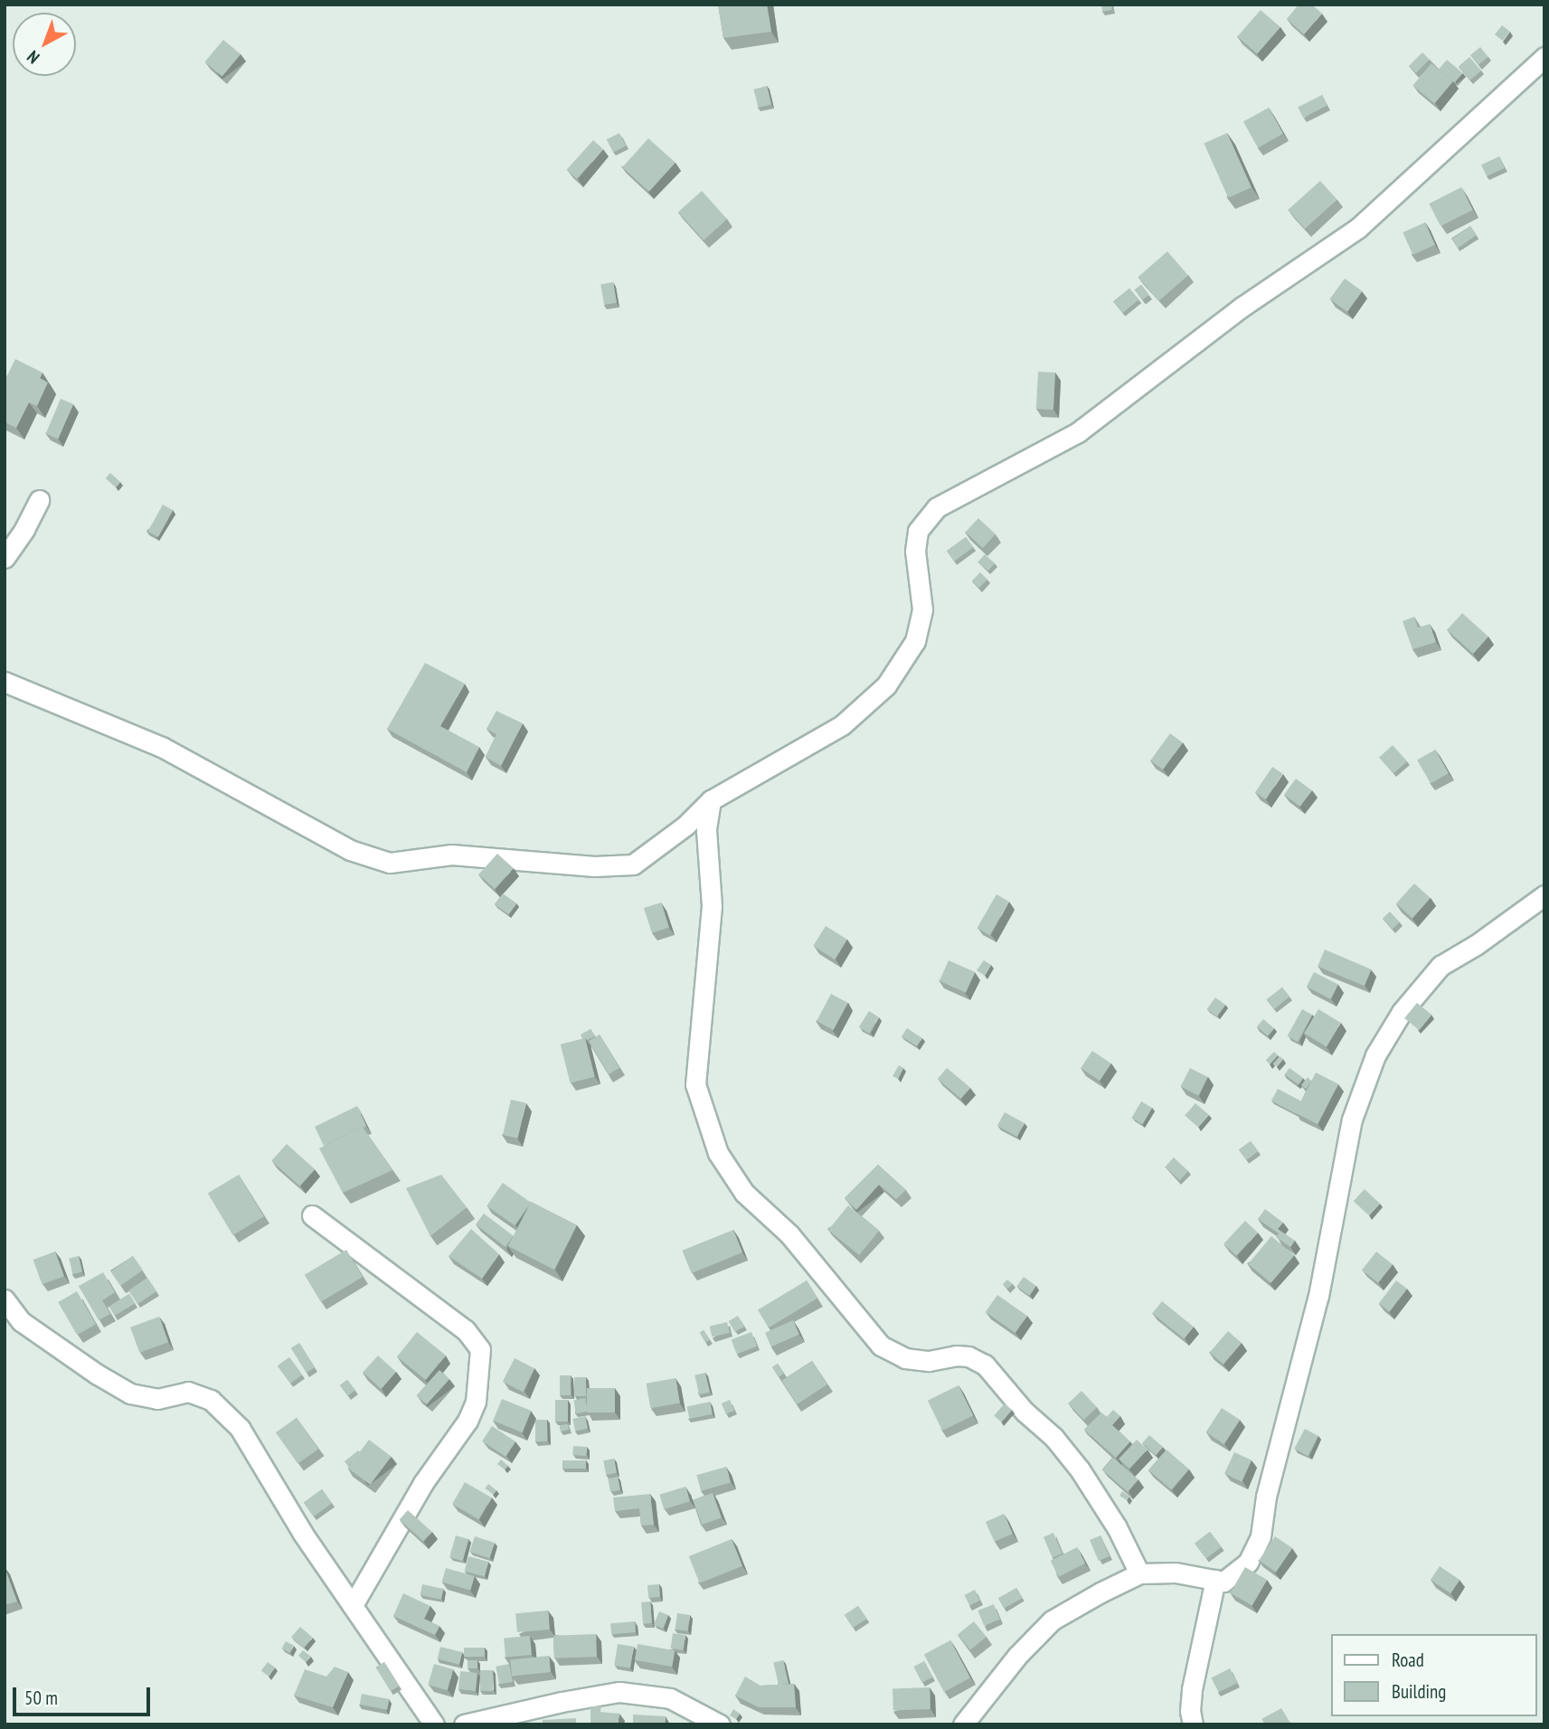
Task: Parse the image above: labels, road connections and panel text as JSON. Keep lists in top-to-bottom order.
{
  "legend": ["Road", "Building"],
  "scale_bar": "50 m",
  "north": "bottom left"
}
